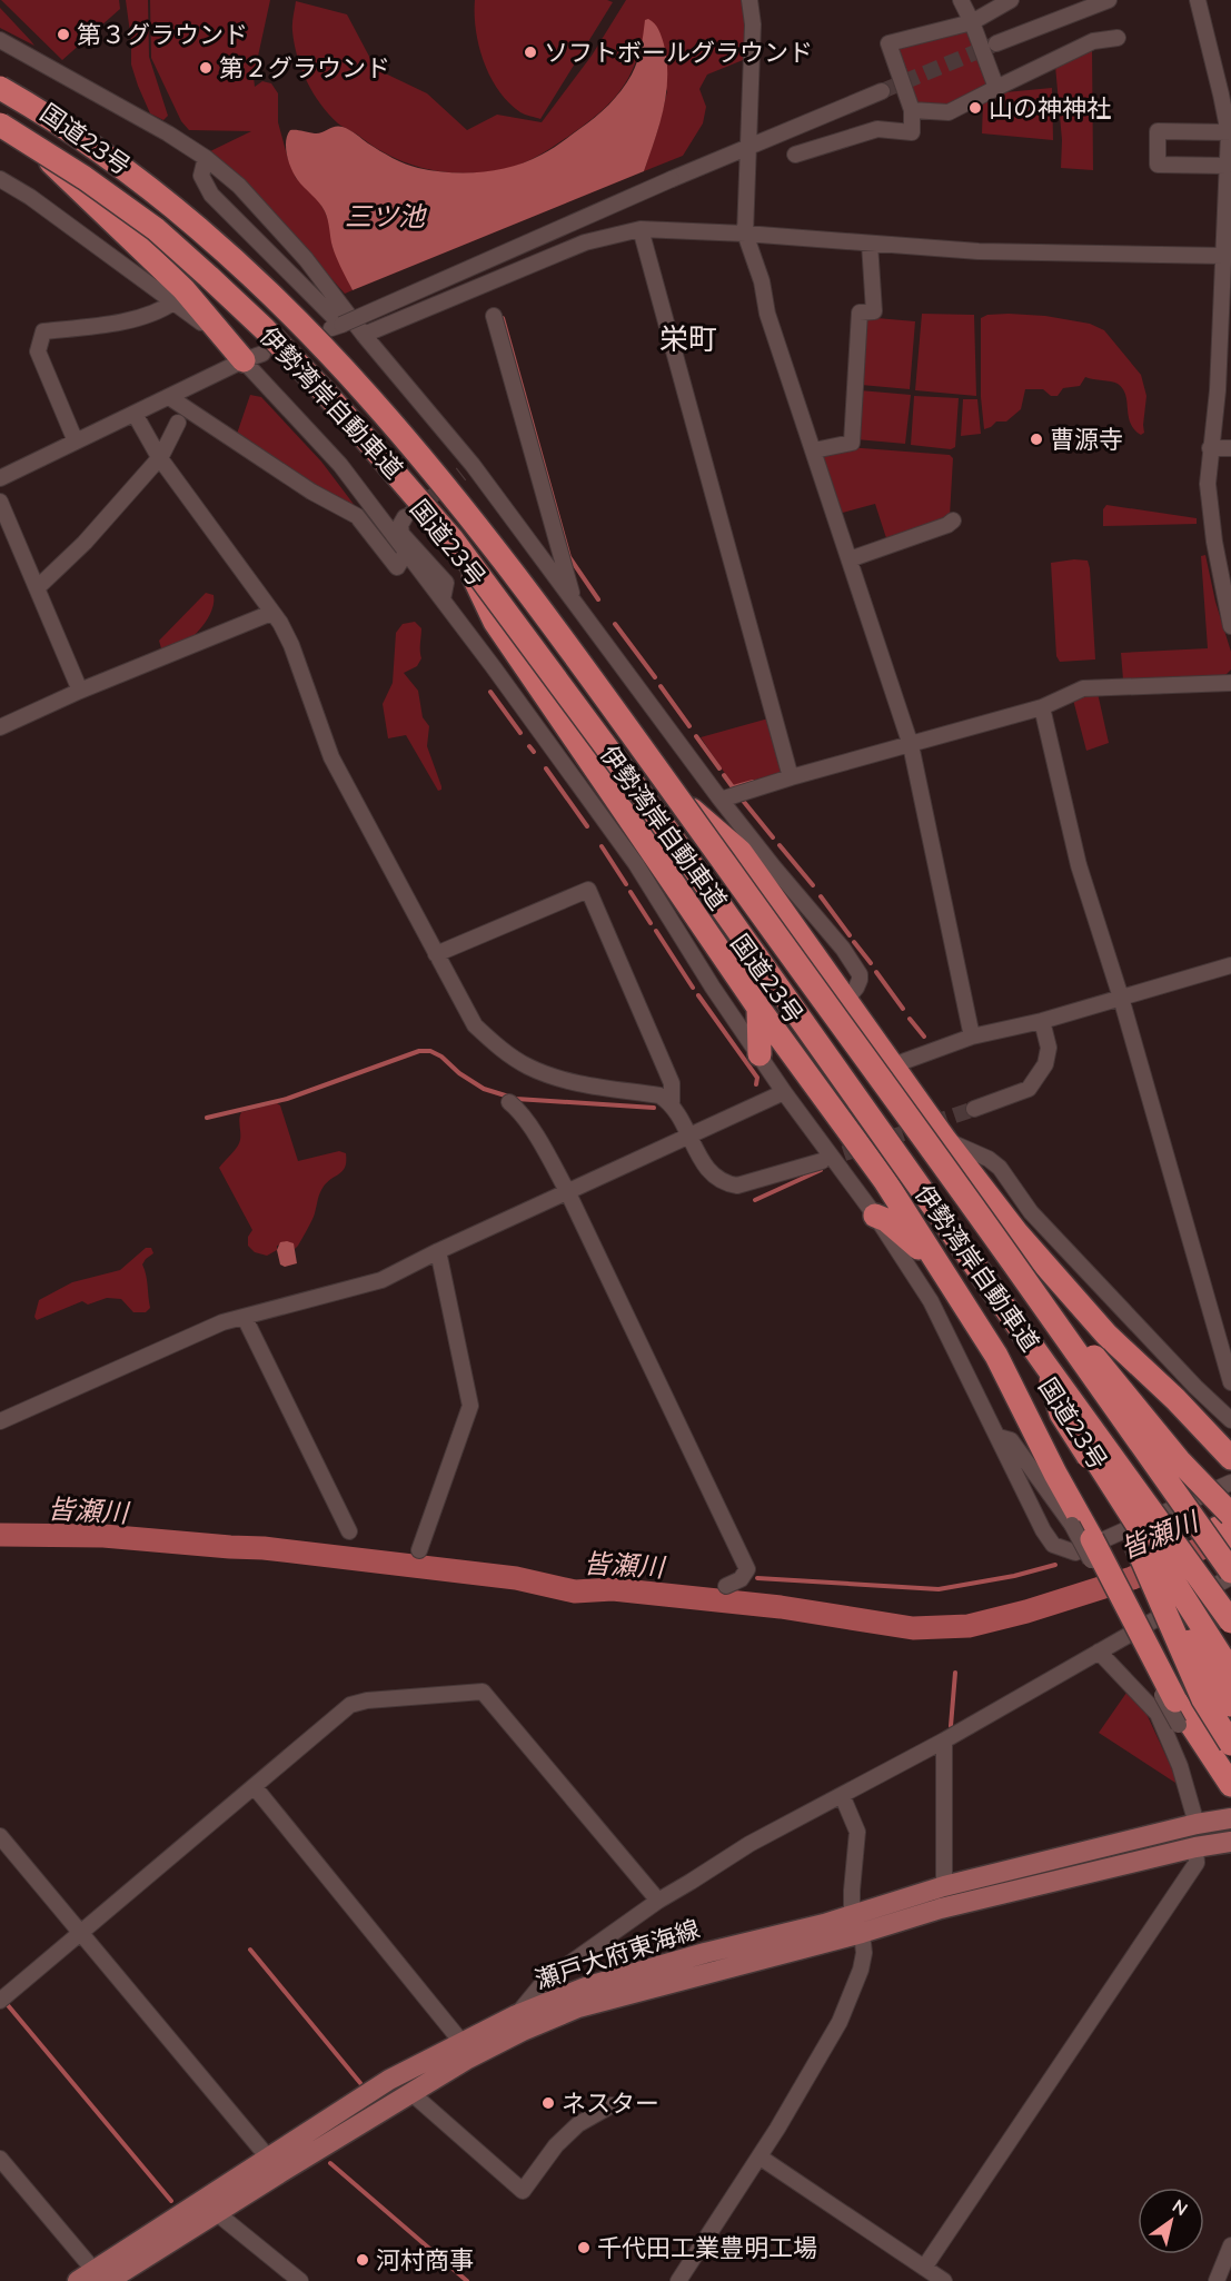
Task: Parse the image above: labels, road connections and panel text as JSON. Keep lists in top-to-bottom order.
{
  "streets": {
    "highway": ["国道23号", "伊勢湾岸自動車道"],
    "main road": ["瀬戸大府東海線"]
  },
  "crossings": [
    ["国道23号", "伊勢湾岸自動車道"]
  ],
  "districts": ["栄町"],
  "water": ["三ツ池", "皆瀬川"],
  "places": [
    "第３グラウンド",
    "ソフトボールグラウンド",
    "第２グラウンド",
    "山の神神社",
    "曹源寺",
    "ネスター",
    "千代田工業豊明工場",
    "河村商事"
  ],
  "north": "top right"
}
